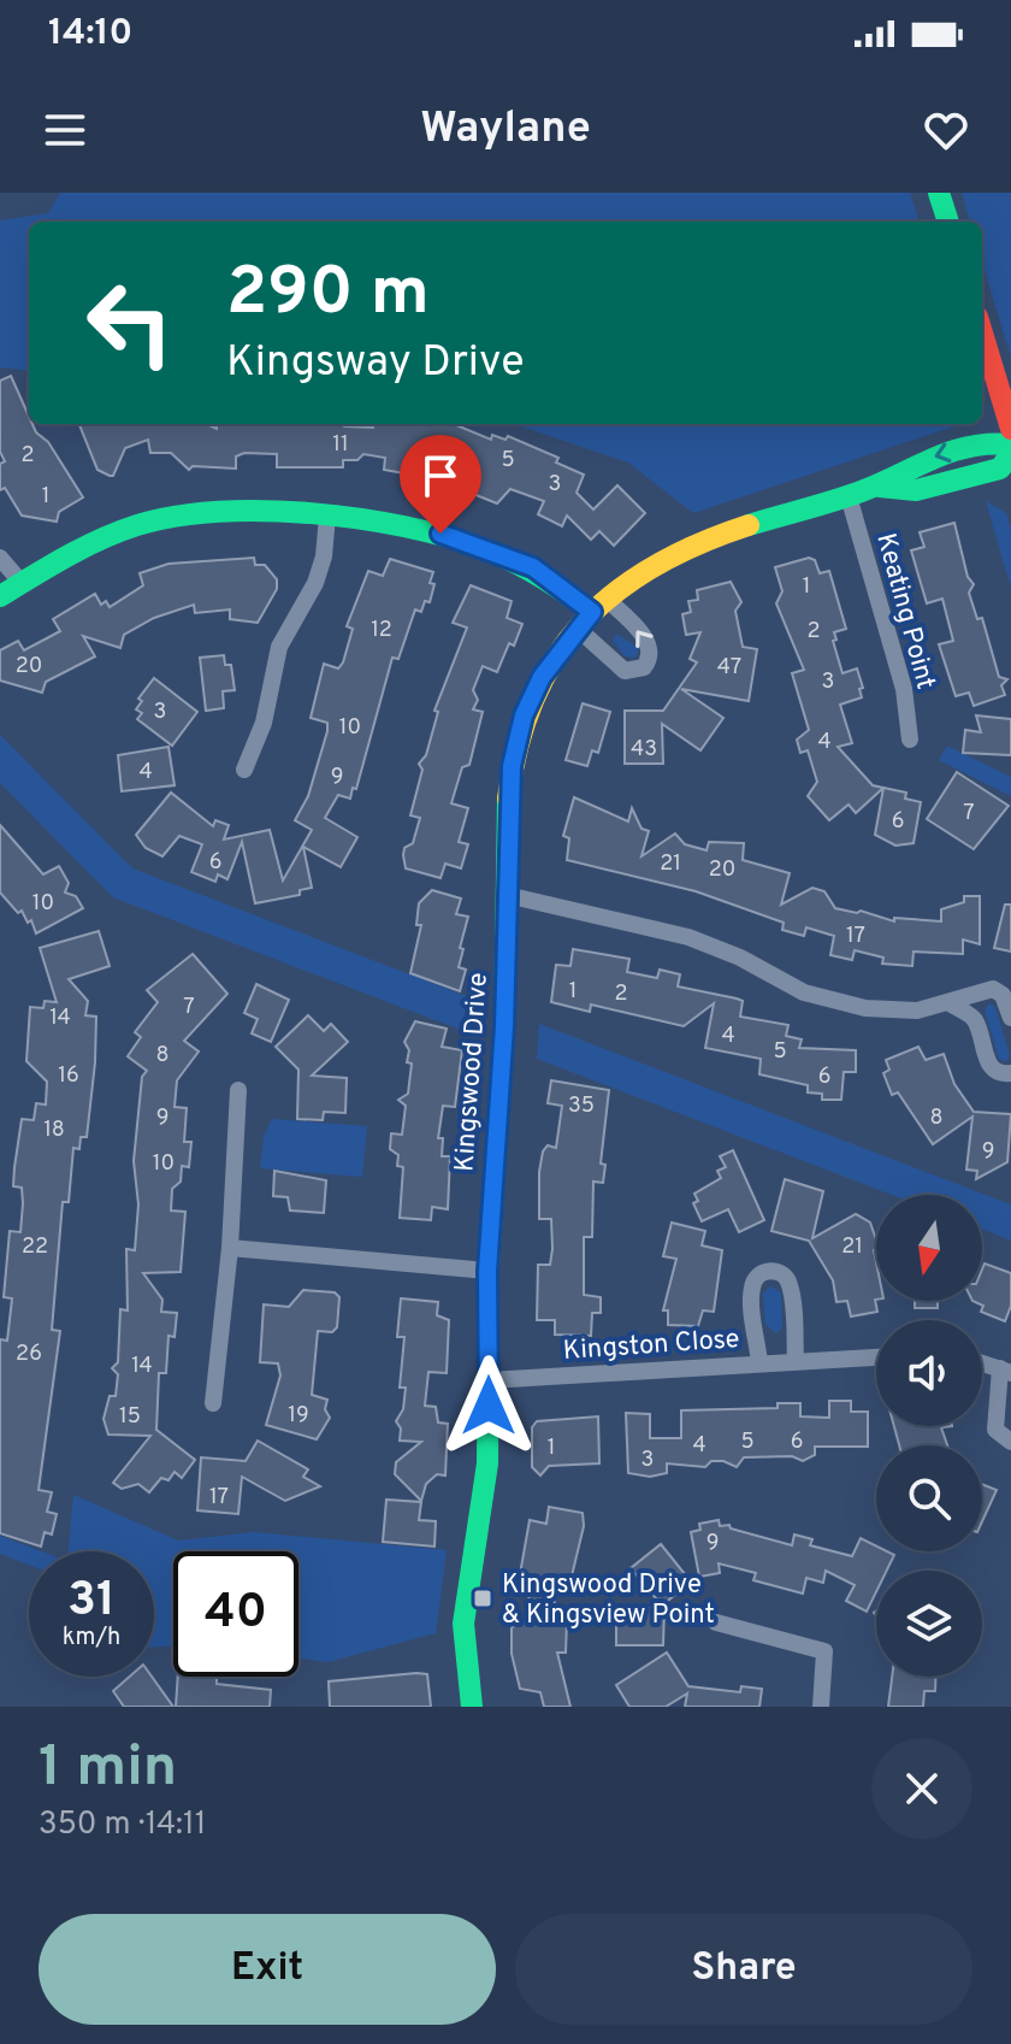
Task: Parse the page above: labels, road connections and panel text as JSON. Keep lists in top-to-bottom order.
{
  "streets": {
    "street": ["Keating Point", "Kingswood Drive", "Kingston Close"]
  },
  "crossings": [
    ["Keating Point", "Kingswood Drive"],
    ["Kingswood Drive", "Kingston Close"]
  ],
  "places": {
    "transit": ["Kingswood Drive & Kingsview Point"]
  },
  "house_numbers": [
    "11",
    "2",
    "5",
    "3",
    "1",
    "1",
    "12",
    "2",
    "20",
    "47",
    "3",
    "3",
    "10",
    "4",
    "43",
    "4",
    "9",
    "7",
    "6",
    "6",
    "21",
    "20",
    "10",
    "17",
    "1",
    "2",
    "7",
    "14",
    "4",
    "5",
    "8",
    "16",
    "6",
    "35",
    "9",
    "8",
    "18",
    "9",
    "10",
    "22",
    "21",
    "26",
    "14",
    "19",
    "15",
    "5",
    "6",
    "4",
    "1",
    "3",
    "17",
    "9"
  ],
  "north": "bottom",
  "page": {
    "status": "14:10",
    "header": "Waylane",
    "turn": ["290 m", "Kingsway Drive"],
    "speed": "31 km/h",
    "limit": "40",
    "heading": ["1 min", "350 m · 14:11"],
    "buttons": ["Exit", "Share"]
  }
}
